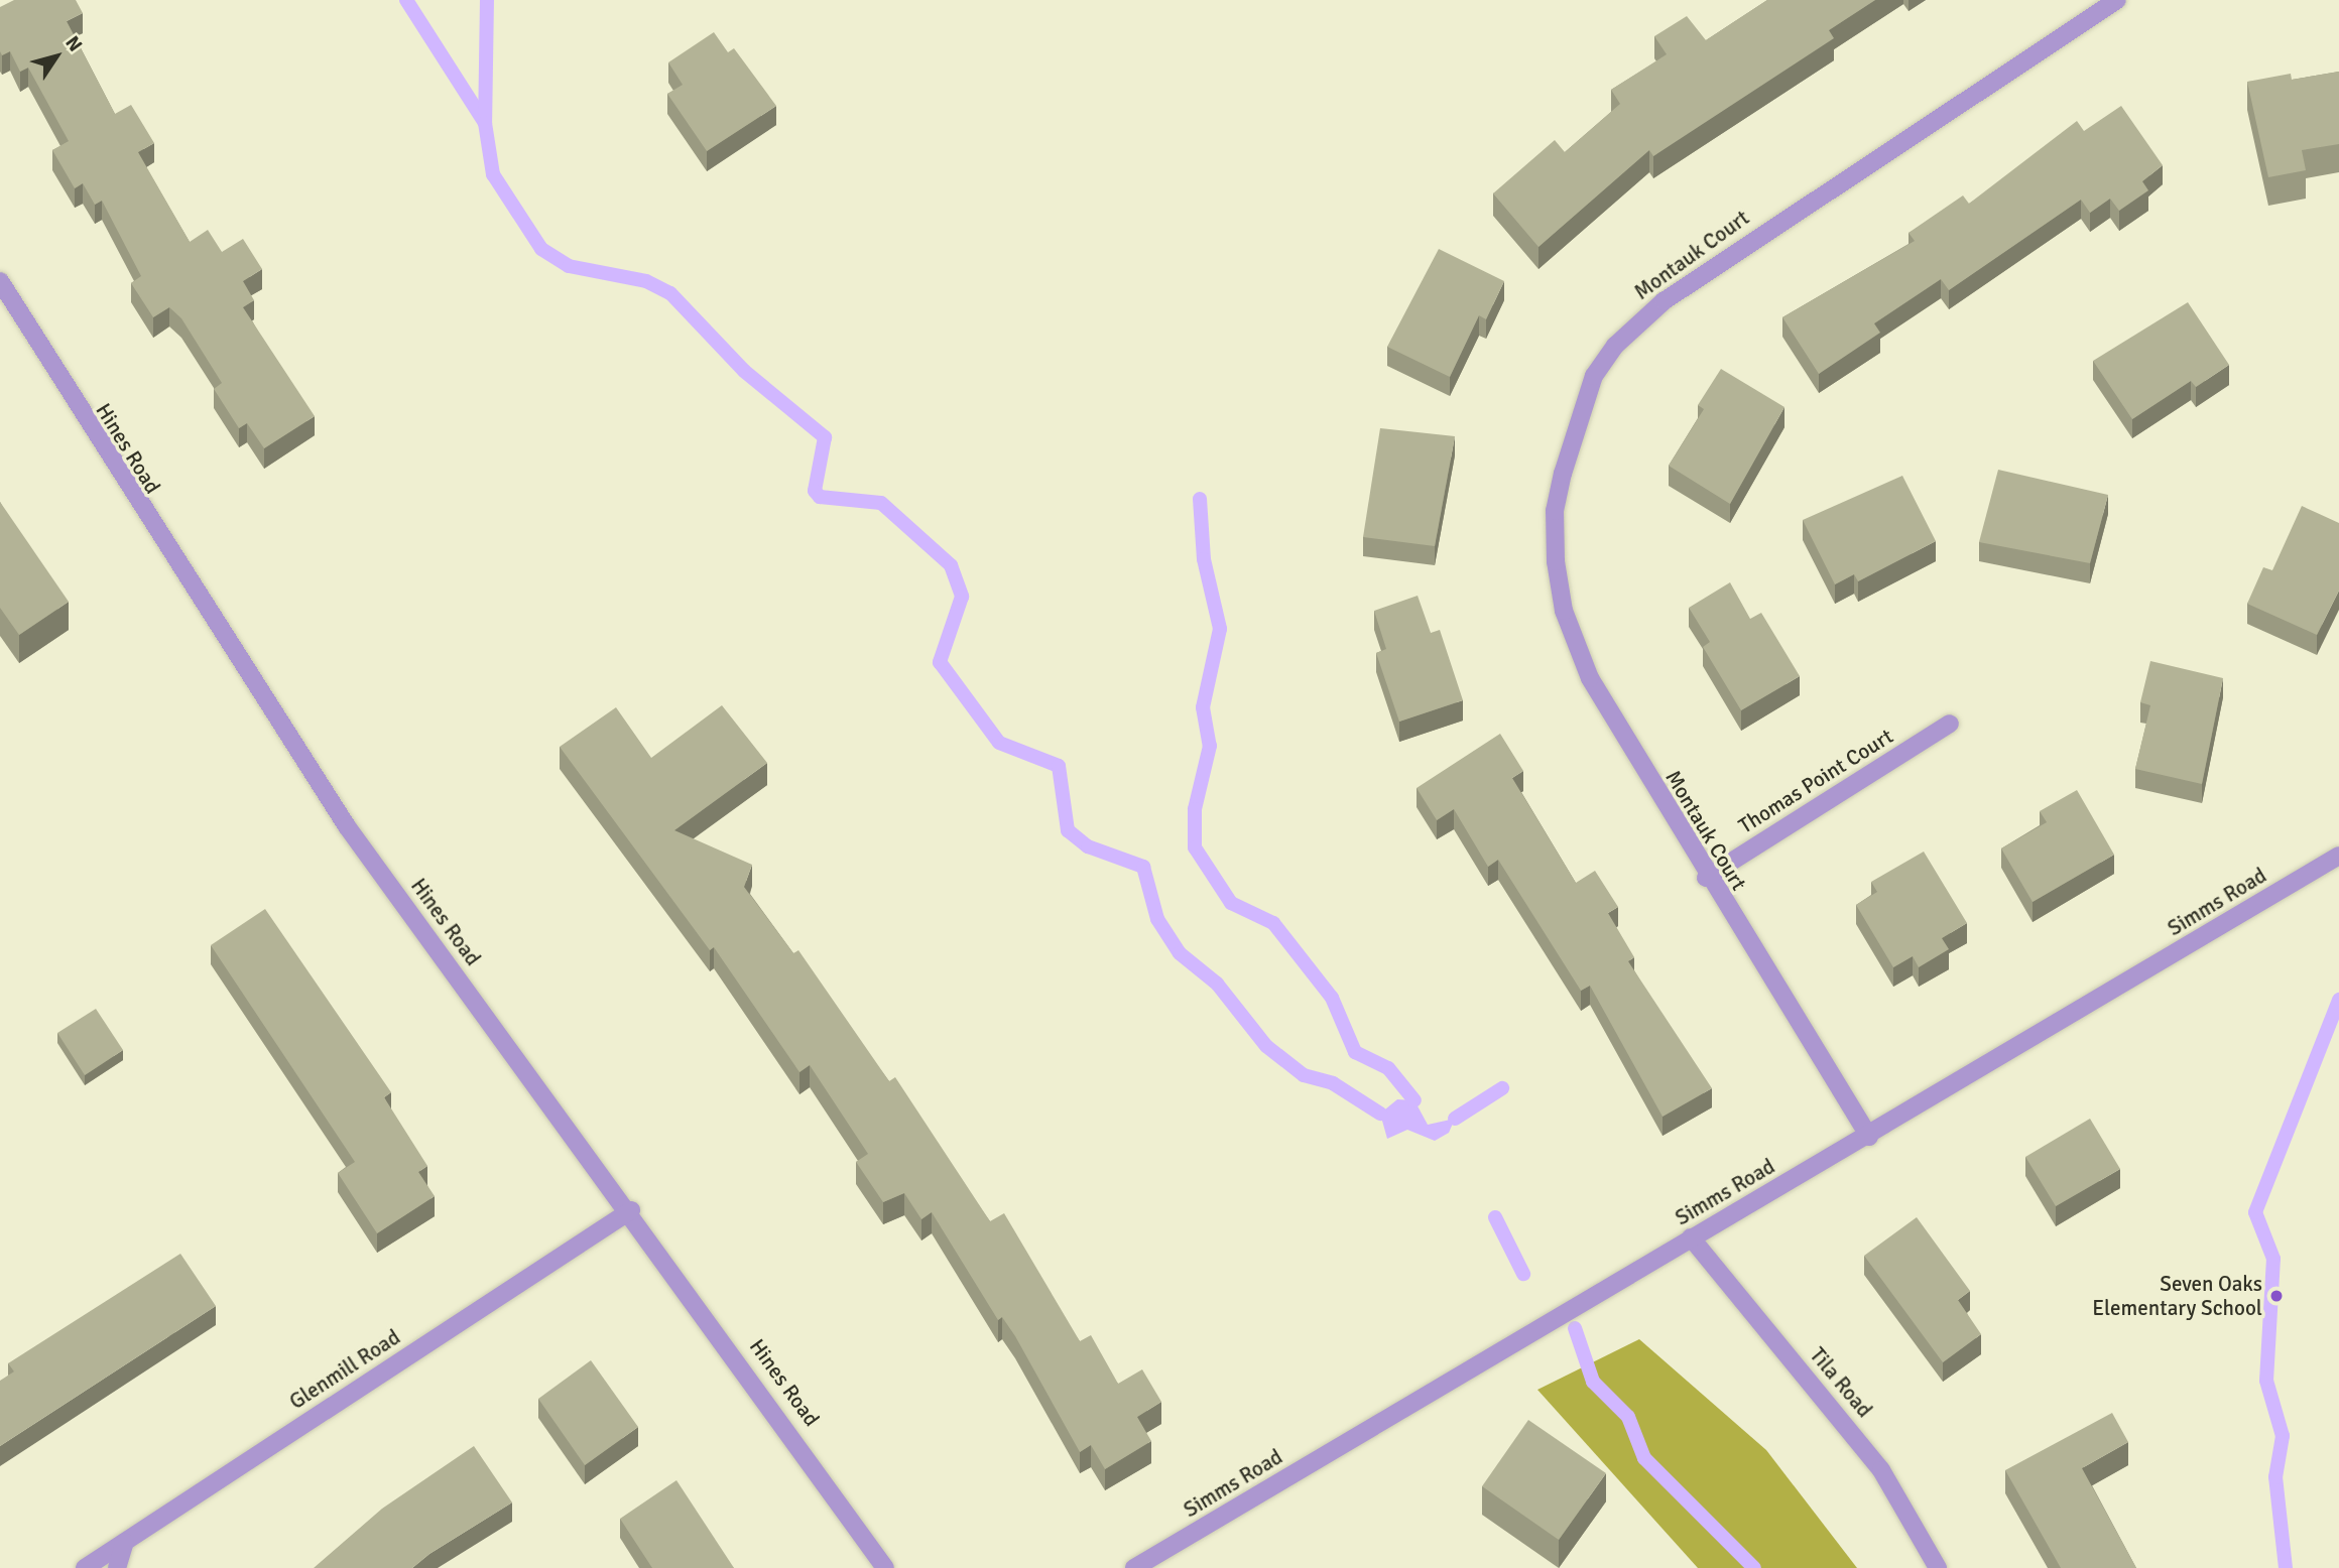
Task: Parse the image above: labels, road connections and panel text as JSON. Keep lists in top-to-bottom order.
{
  "streets": {
    "street": [
      "Montauk Court",
      "Hines Road",
      "Thomas Point Court",
      "Simms Road",
      "Glenmill Road",
      "Tila Road"
    ]
  },
  "crossings": [
    ["Montauk Court", "Thomas Point Court"],
    ["Montauk Court", "Simms Road"],
    ["Hines Road", "Glenmill Road"],
    ["Simms Road", "Tila Road"]
  ],
  "places": ["Seven Oaks Elementary School"],
  "north": "top right"
}
